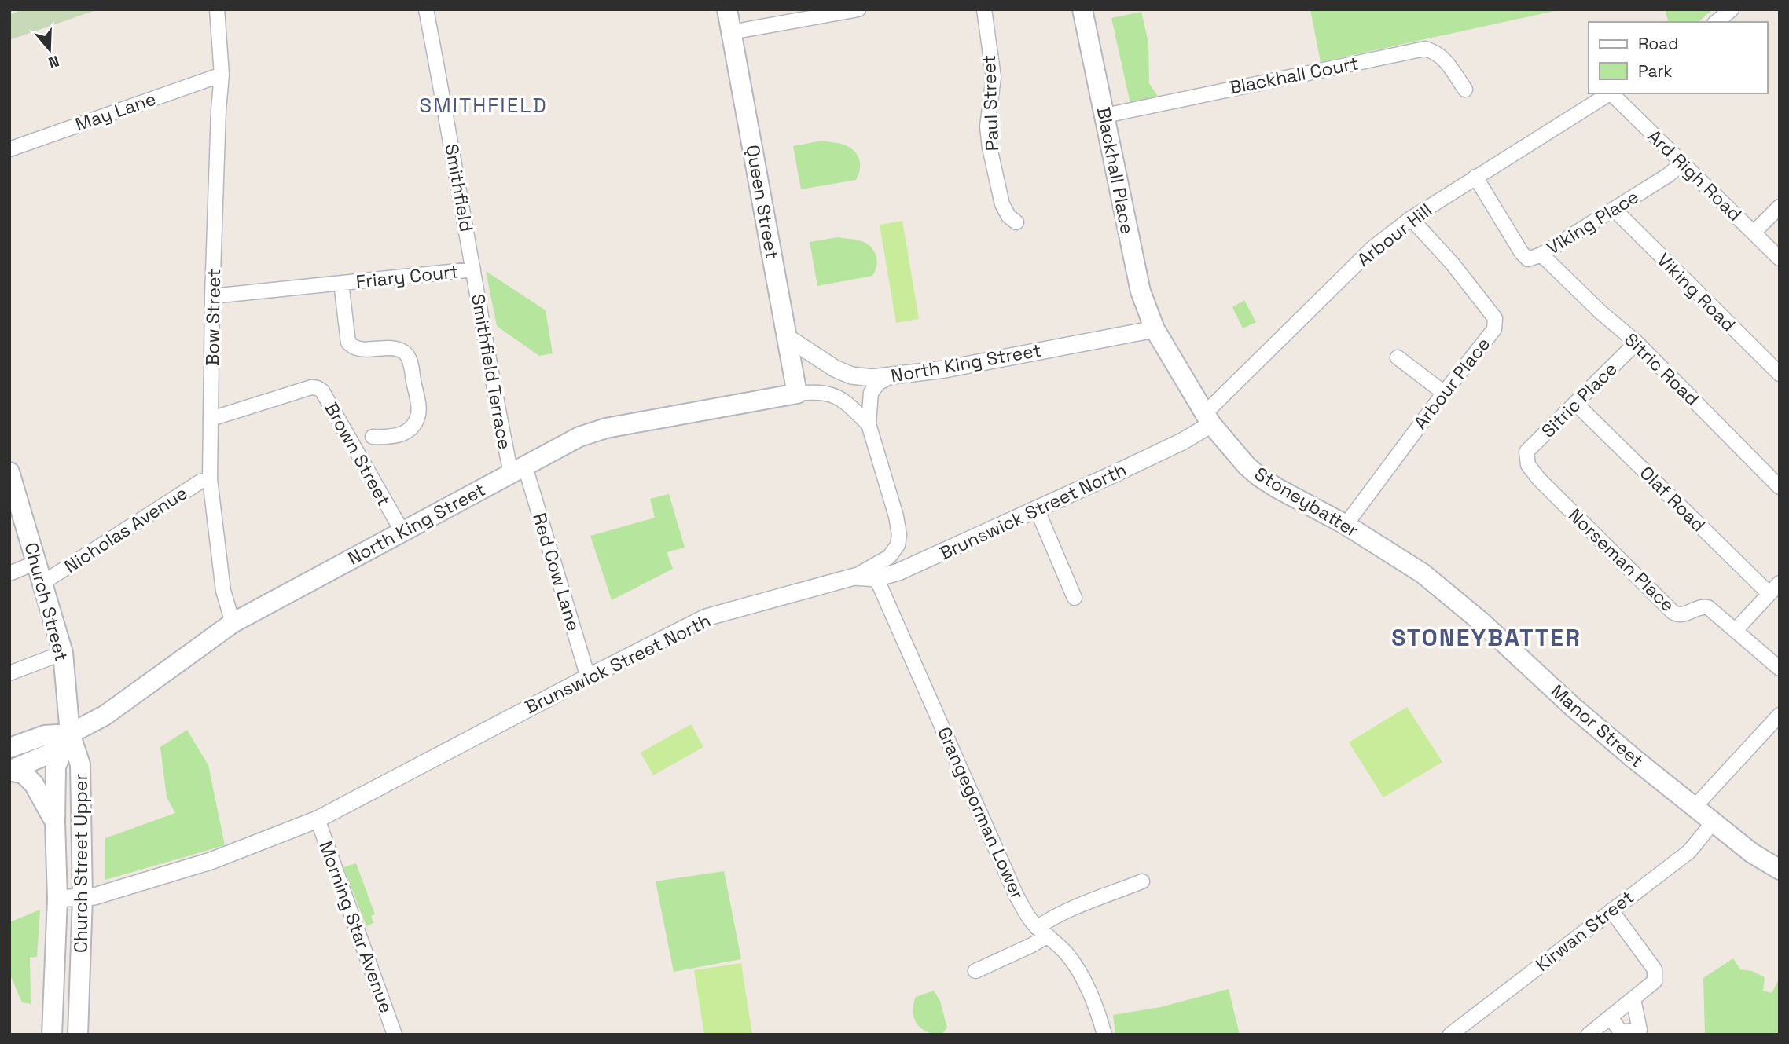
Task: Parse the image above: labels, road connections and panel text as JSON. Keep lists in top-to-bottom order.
{
  "streets": {
    "main road": [
      "Blackhall Place",
      "Queen Street",
      "North King Street",
      "Stoneybatter",
      "Church Street",
      "Manor Street",
      "Church Street Upper"
    ],
    "street": [
      "Blackhall Court",
      "Paul Street",
      "May Lane",
      "Ard Righ Road",
      "Smithfield",
      "Viking Place",
      "Arbour Hill",
      "Friary Court",
      "Viking Road",
      "Bow Street",
      "Sitric Road",
      "Smithfield Terrace",
      "Arbour Place",
      "Sitric Place",
      "Brown Street",
      "Olaf Road",
      "Brunswick Street North",
      "Nicholas Avenue",
      "Norseman Place",
      "Red Cow Lane",
      "Grangegorman Lower",
      "Morning Star Avenue",
      "Kirwan Street"
    ]
  },
  "crossings": [
    ["Blackhall Court", "Blackhall Place"],
    ["May Lane", "Bow Street"],
    ["Blackhall Place", "North King Street"],
    ["Blackhall Place", "Stoneybatter"],
    ["Ard Righ Road", "Viking Place"],
    ["Smithfield", "Friary Court"],
    ["Smithfield", "Smithfield Terrace"],
    ["Queen Street", "North King Street"],
    ["Viking Place", "Arbour Hill"],
    ["Viking Place", "Viking Road"],
    ["Viking Place", "Sitric Road"],
    ["Arbour Hill", "Arbour Place"],
    ["Arbour Hill", "Stoneybatter"],
    ["Arbour Hill", "Brunswick Street North"],
    ["Friary Court", "Bow Street"],
    ["Friary Court", "Smithfield Terrace"],
    ["Bow Street", "North King Street"],
    ["Bow Street", "Brown Street"],
    ["Bow Street", "Nicholas Avenue"],
    ["North King Street", "Smithfield Terrace"],
    ["North King Street", "Brown Street"],
    ["North King Street", "Stoneybatter"],
    ["North King Street", "Red Cow Lane"],
    ["North King Street", "Church Street"],
    ["North King Street", "Church Street Upper"],
    ["Sitric Road", "Sitric Place"],
    ["Smithfield Terrace", "Red Cow Lane"],
    ["Arbour Place", "Stoneybatter"],
    ["Sitric Place", "Olaf Road"],
    ["Sitric Place", "Norseman Place"],
    ["Stoneybatter", "Brunswick Street North"],
    ["Stoneybatter", "Manor Street"],
    ["Brunswick Street North", "Red Cow Lane"],
    ["Brunswick Street North", "Grangegorman Lower"],
    ["Brunswick Street North", "Church Street Upper"],
    ["Brunswick Street North", "Morning Star Avenue"],
    ["Nicholas Avenue", "Church Street"],
    ["Church Street", "Church Street Upper"],
    ["Manor Street", "Kirwan Street"]
  ],
  "districts": ["SMITHFIELD", "STONEYBATTER"],
  "legend": ["Road", "Park"],
  "north": "bottom"
}
